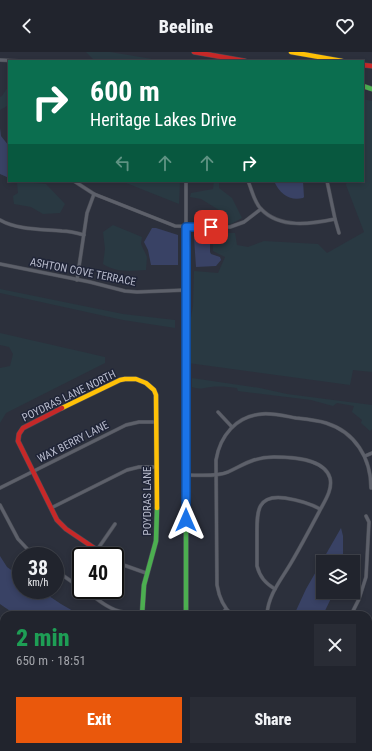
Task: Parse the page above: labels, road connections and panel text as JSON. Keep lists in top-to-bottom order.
{
  "streets": {
    "main road": ["POYDRAS LANE NORTH", "POYDRAS LANE"],
    "street": ["ASHTON COVE TERRACE", "WAX BERRY LANE"]
  },
  "crossings": [
    ["POYDRAS LANE NORTH", "WAX BERRY LANE"],
    ["POYDRAS LANE NORTH", "POYDRAS LANE"],
    ["WAX BERRY LANE", "POYDRAS LANE"]
  ],
  "page": {
    "header": "Beeline",
    "turn": ["600 m", "Heritage Lakes Drive"],
    "speed": "38 km/h",
    "limit": "40",
    "heading": ["2 min", "650 m · 18:51"],
    "buttons": ["Exit", "Share"]
  }
}
